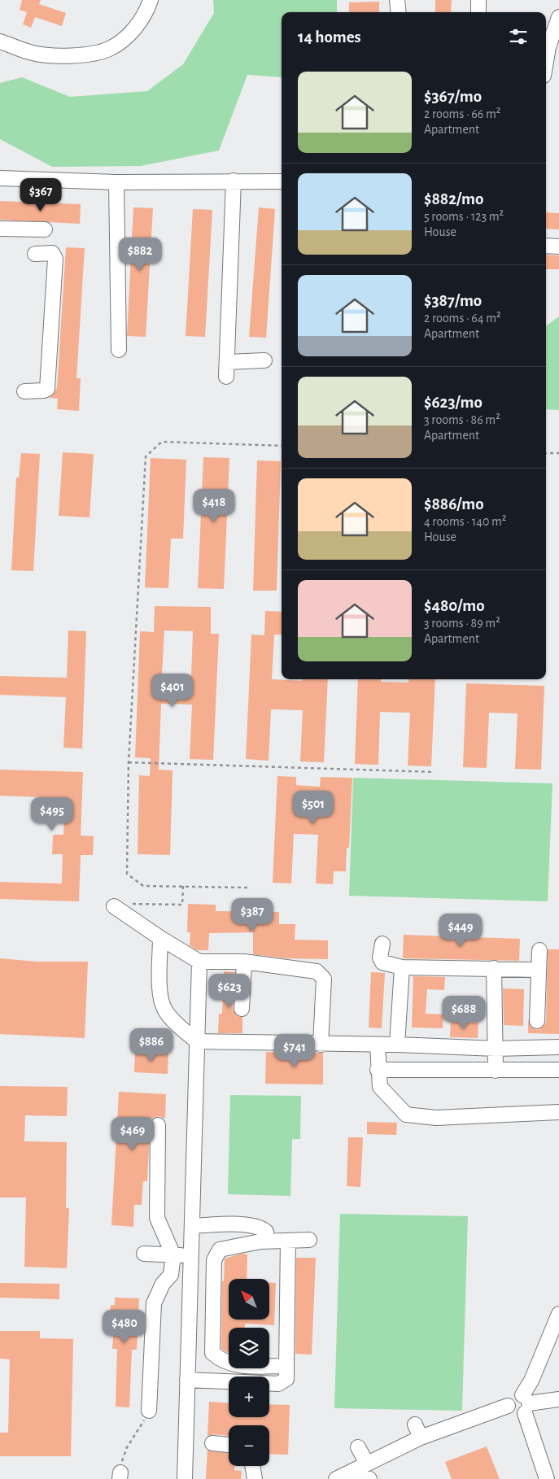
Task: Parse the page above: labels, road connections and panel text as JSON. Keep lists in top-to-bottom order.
{
  "north": "top left",
  "page": {
    "heading": "14 homes",
    "list": [
      {
        "name": "$367/mo",
        "note": "2 rooms · 66 m² · Apartment"
      },
      {
        "name": "$882/mo",
        "note": "5 rooms · 123 m² · House"
      },
      {
        "name": "$387/mo",
        "note": "2 rooms · 64 m² · Apartment"
      },
      {
        "name": "$623/mo",
        "note": "3 rooms · 86 m² · Apartment"
      },
      {
        "name": "$886/mo",
        "note": "4 rooms · 140 m² · House"
      },
      {
        "name": "$480/mo",
        "note": "3 rooms · 89 m² · Apartment"
      }
    ],
    "price": [
      "$367",
      "$882",
      "$418",
      "$401",
      "$501",
      "$495",
      "$387",
      "$449",
      "$623",
      "$688",
      "$886",
      "$741",
      "$469",
      "$480"
    ],
    "map_buttons": ["+", "−"]
  }
}
